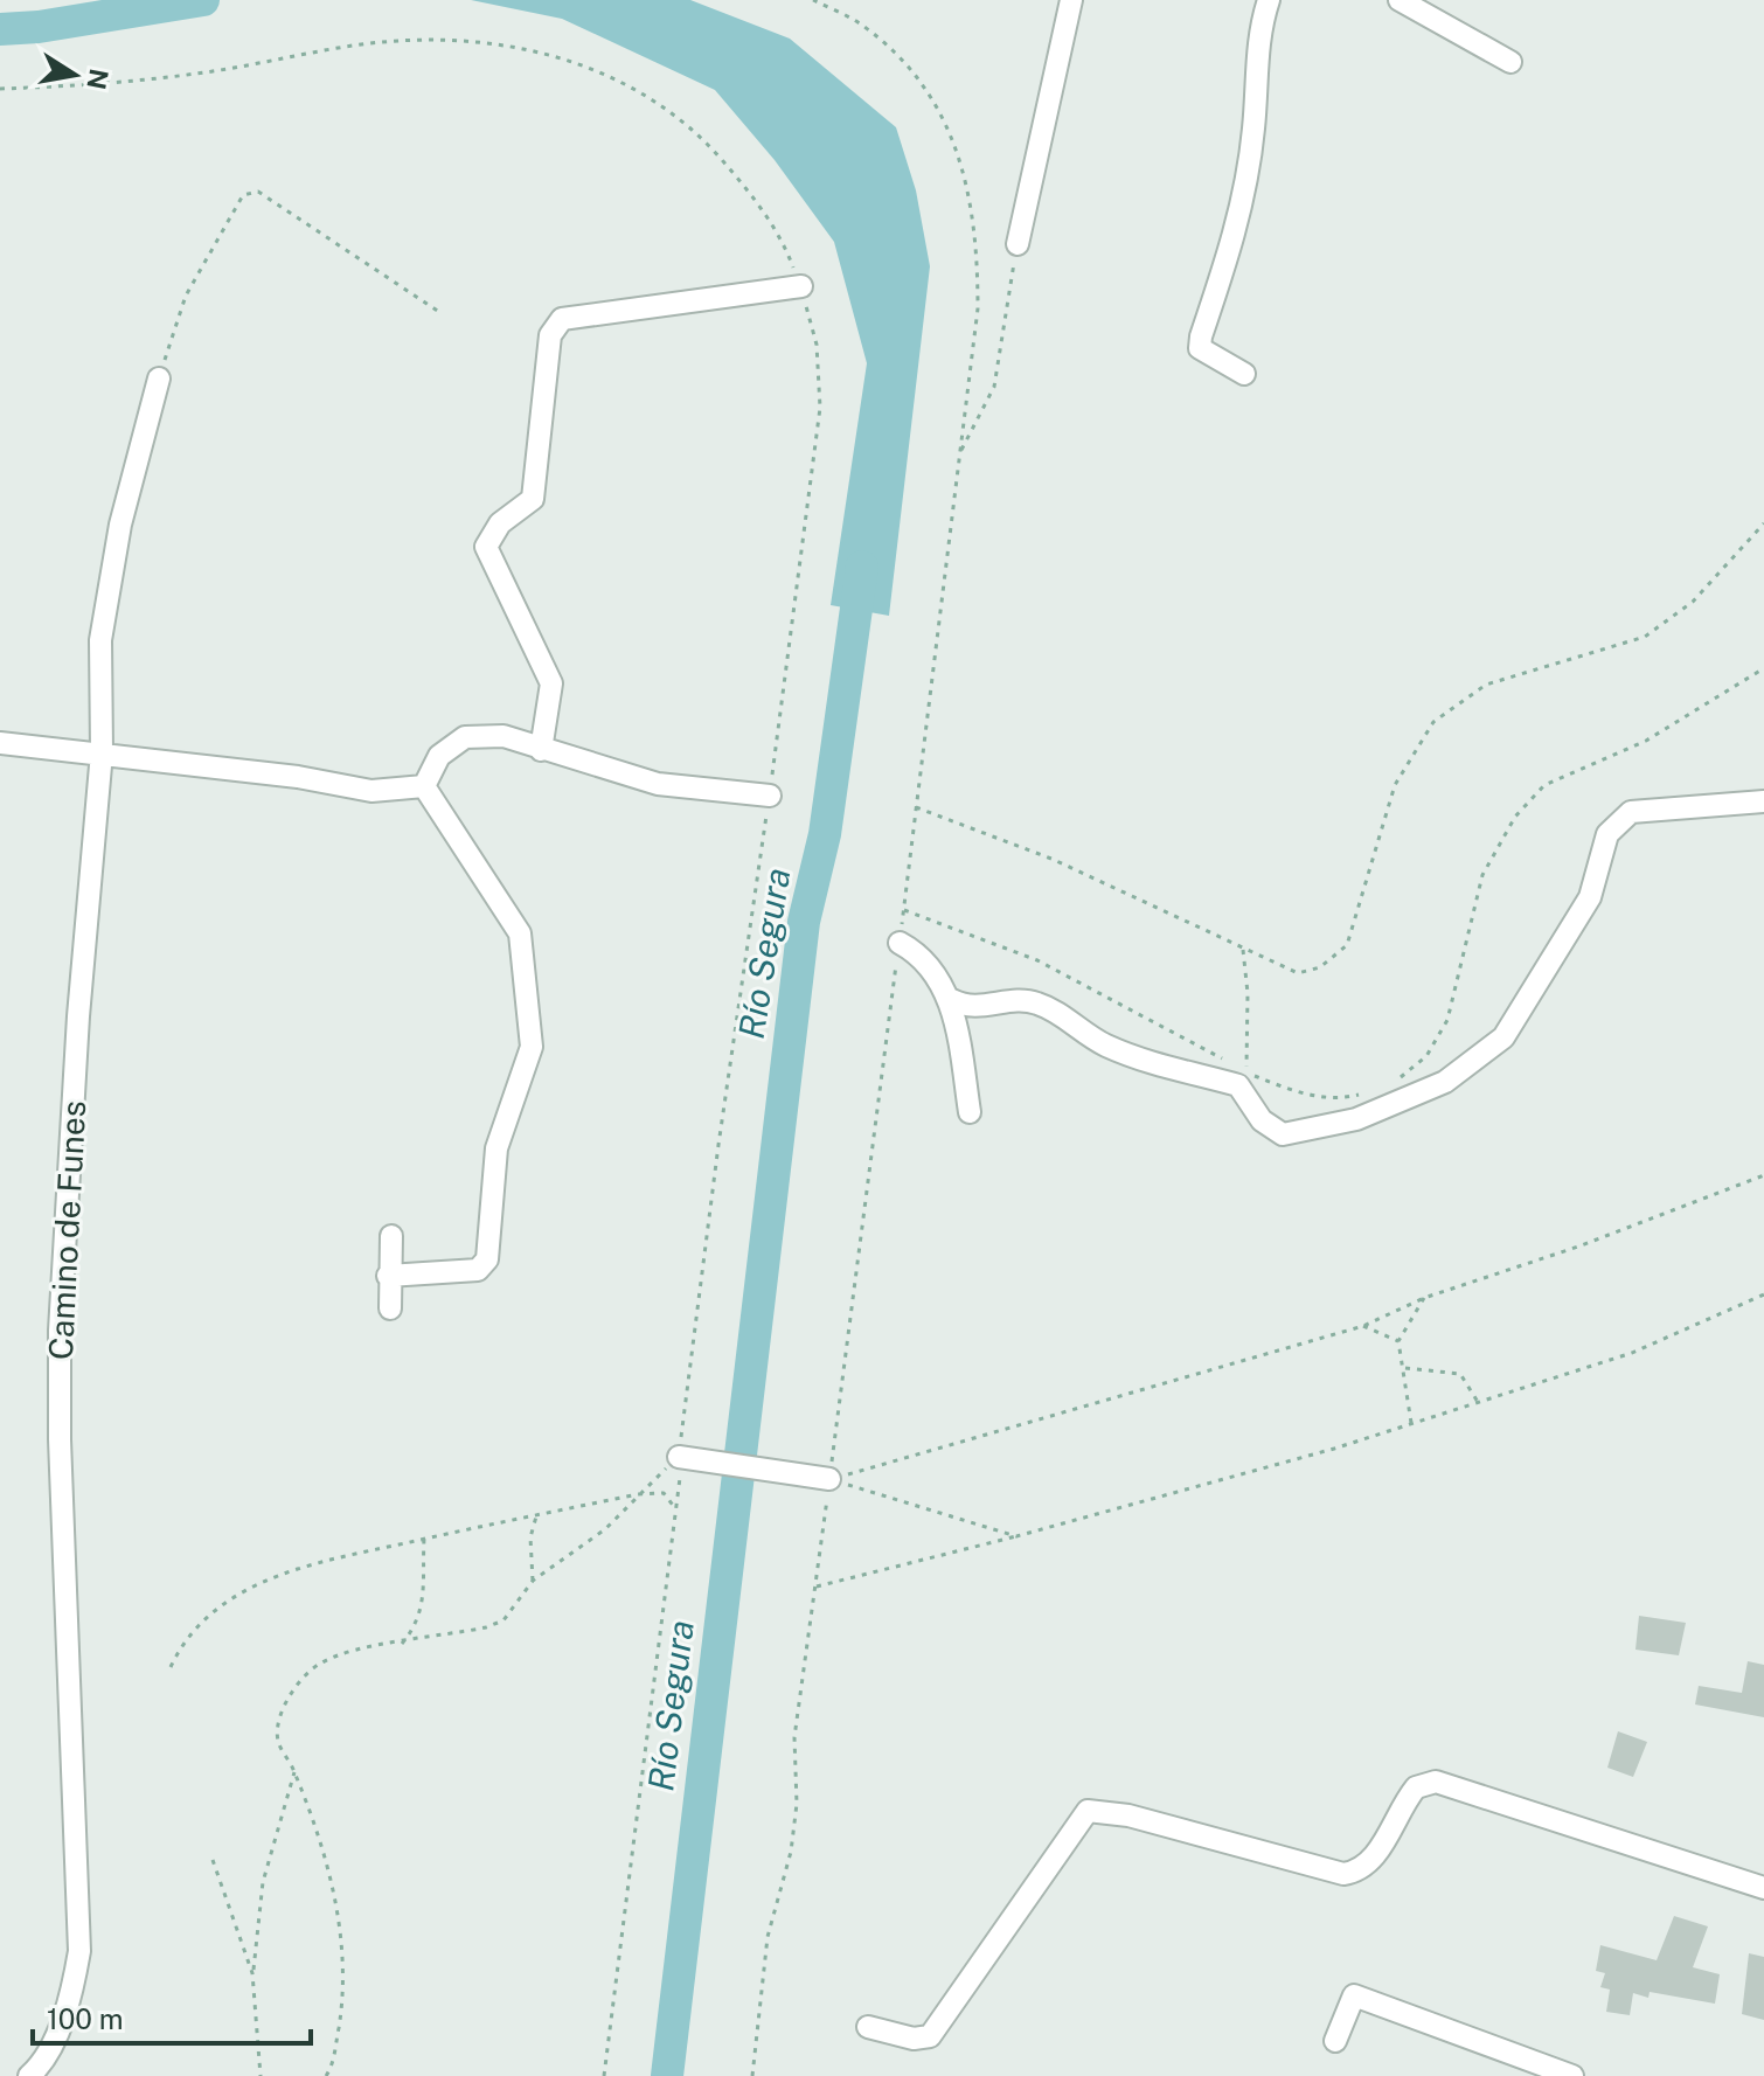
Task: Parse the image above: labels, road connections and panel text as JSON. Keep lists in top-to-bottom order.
{
  "streets": {
    "street": ["Camino de Funes"]
  },
  "water": ["Río Segura"],
  "scale_bar": "100 m",
  "north": "right"
}
